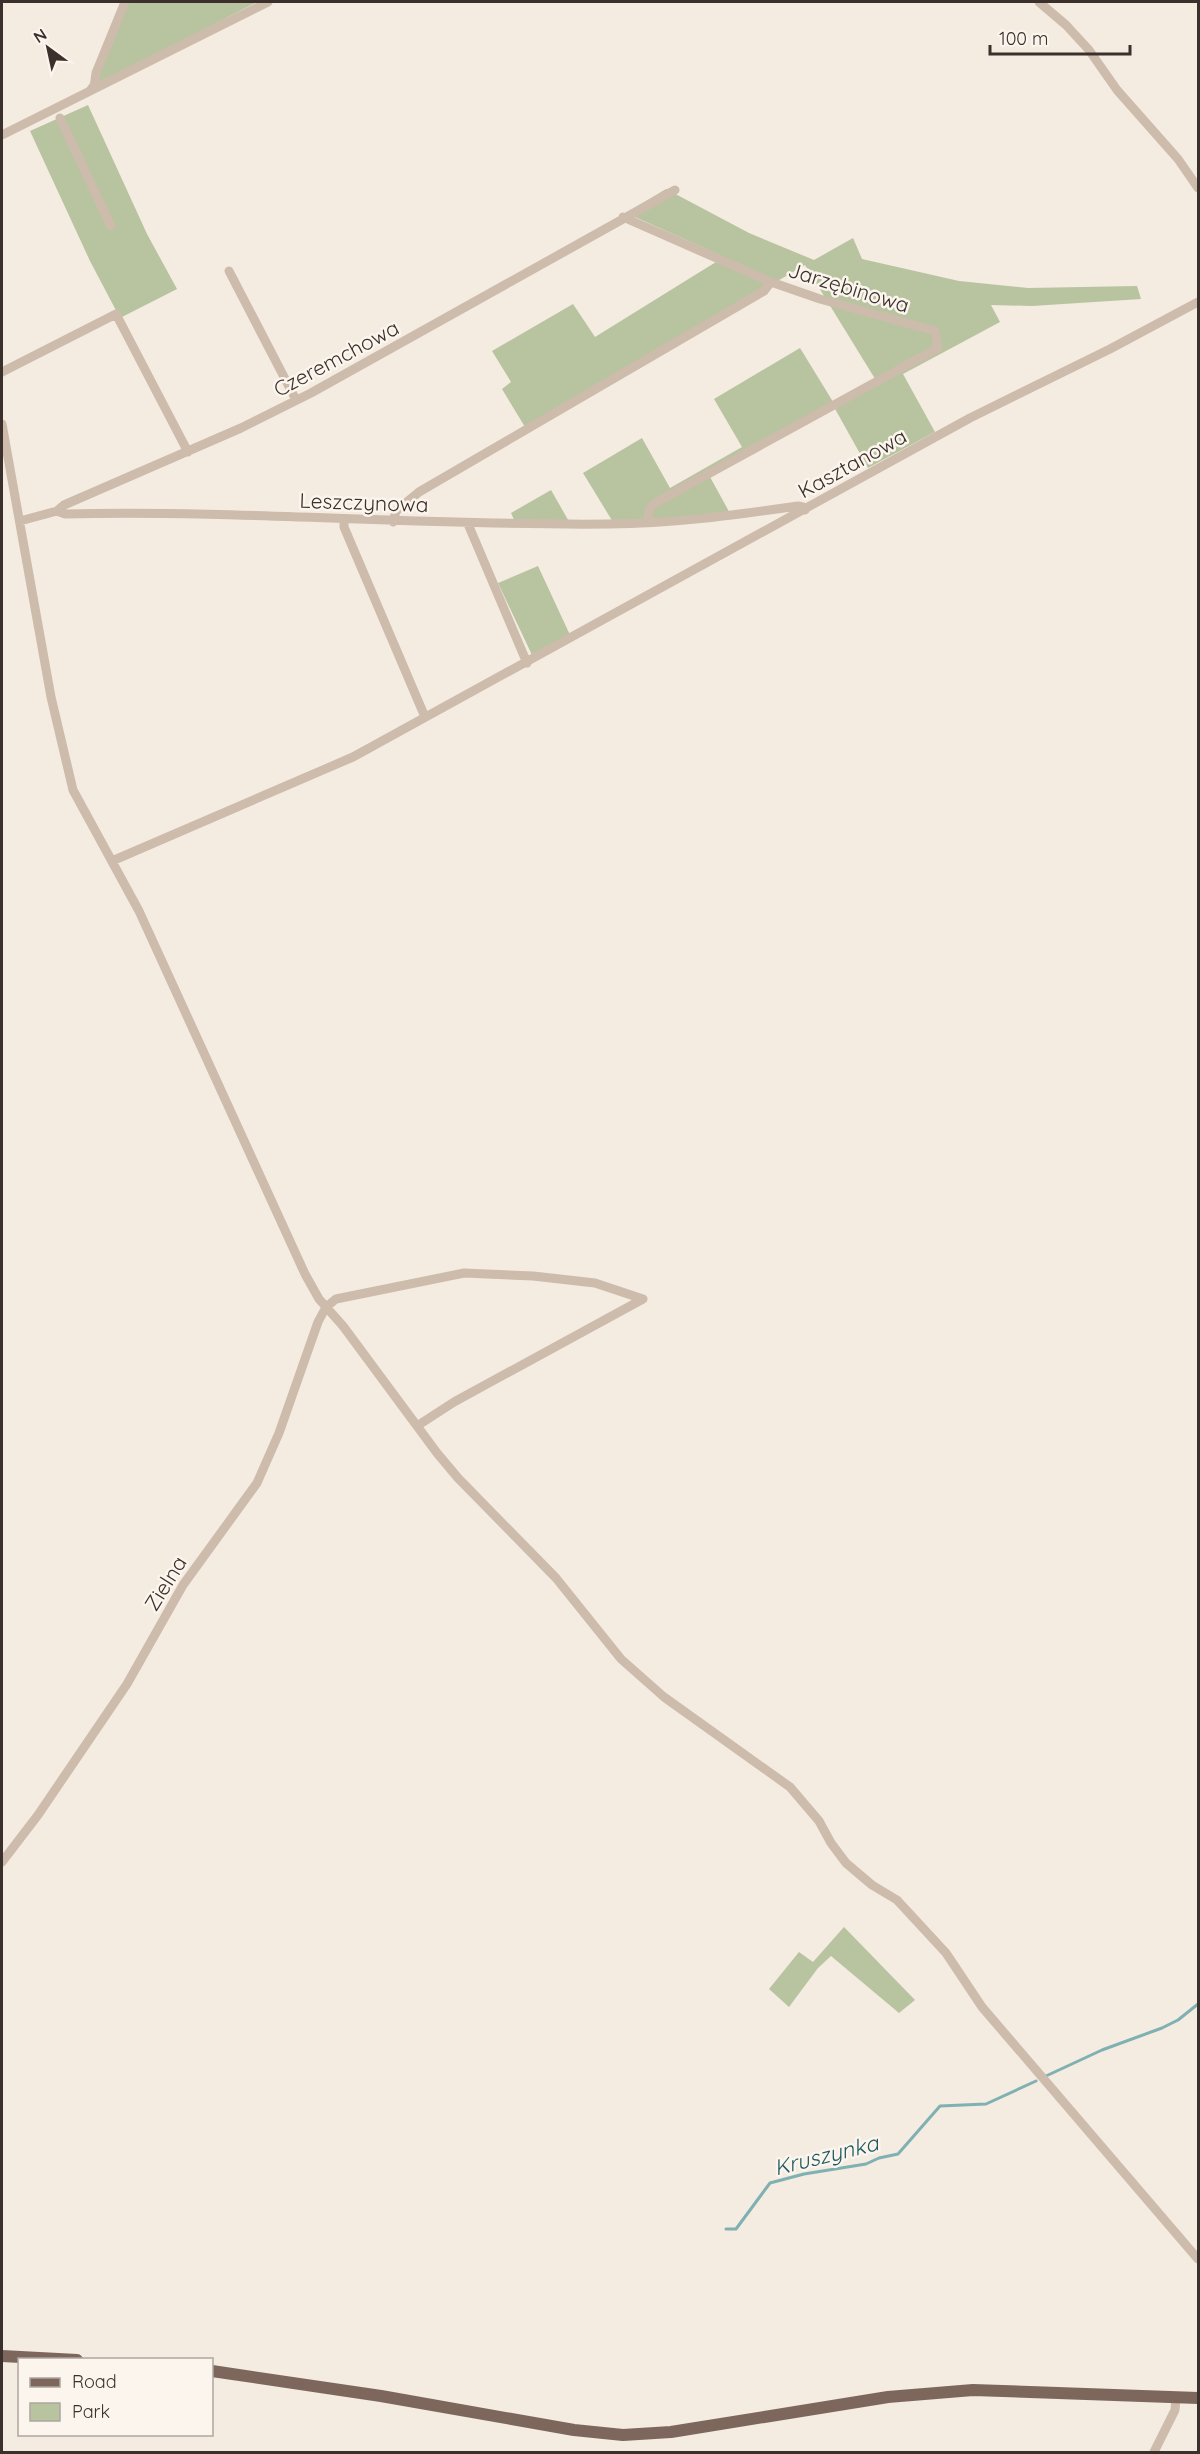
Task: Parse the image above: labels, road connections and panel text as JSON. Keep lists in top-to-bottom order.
{
  "streets": {
    "street": [
      "Jarzębinowa",
      "Czeremchowa",
      "Kasztanowa",
      "Leszczynowa",
      "Zielna"
    ]
  },
  "crossings": [
    ["Jarzębinowa", "Leszczynowa"],
    ["Czeremchowa", "Leszczynowa"],
    ["Kasztanowa", "Leszczynowa"]
  ],
  "water": ["Kruszynka"],
  "legend": ["Road", "Park"],
  "scale_bar": "100 m",
  "north": "top left"
}
